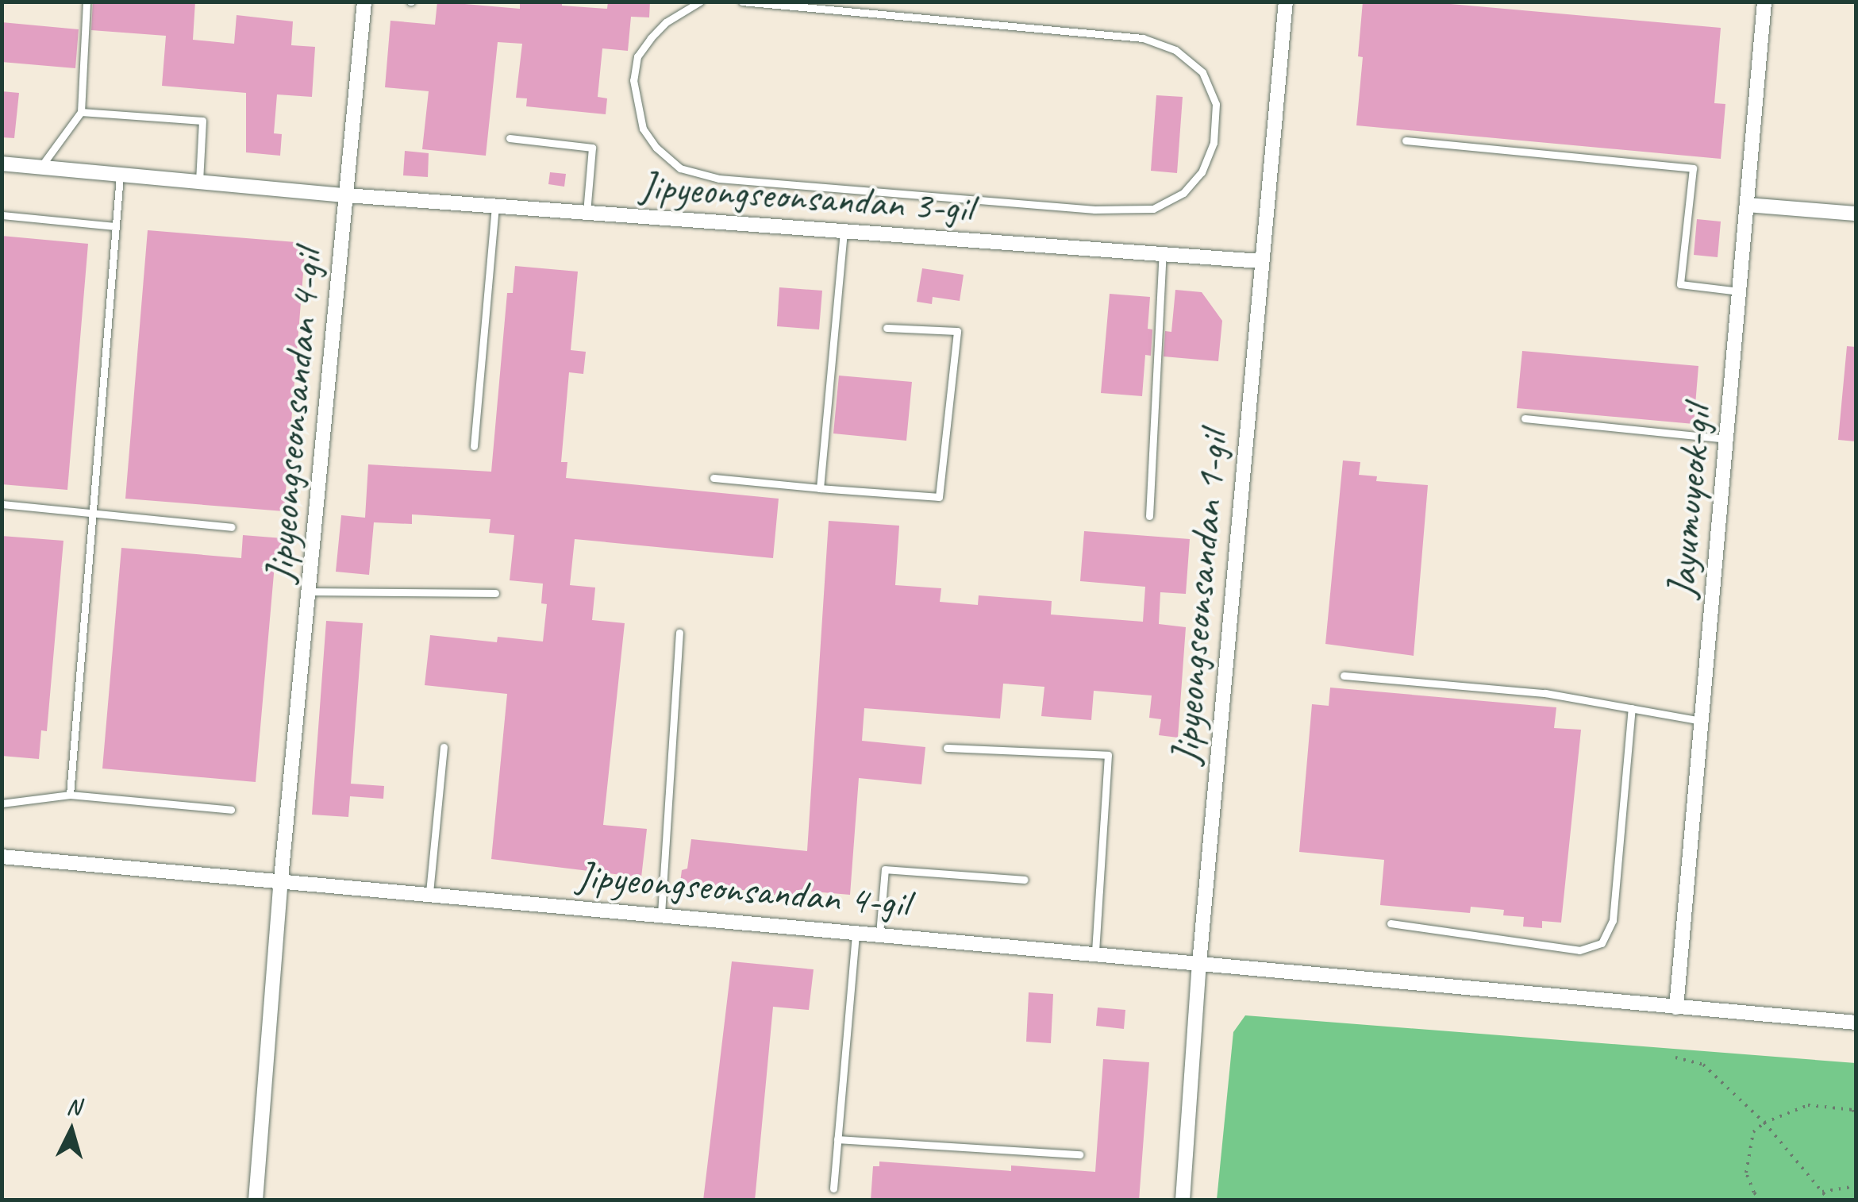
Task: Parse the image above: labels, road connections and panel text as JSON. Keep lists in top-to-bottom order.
{
  "streets": {
    "street": [
      "Jipyeongseonsandan 3-gil",
      "Jipyeongseonsandan 4-gil",
      "Jayumuyeok-gil",
      "Jipyeongseonsandan 1-gil"
    ]
  },
  "crossings": [
    ["Jipyeongseonsandan 3-gil", "Jipyeongseonsandan 4-gil"],
    ["Jipyeongseonsandan 3-gil", "Jipyeongseonsandan 1-gil"],
    ["Jipyeongseonsandan 4-gil", "Jipyeongseonsandan 1-gil"]
  ],
  "north": "top"
}
